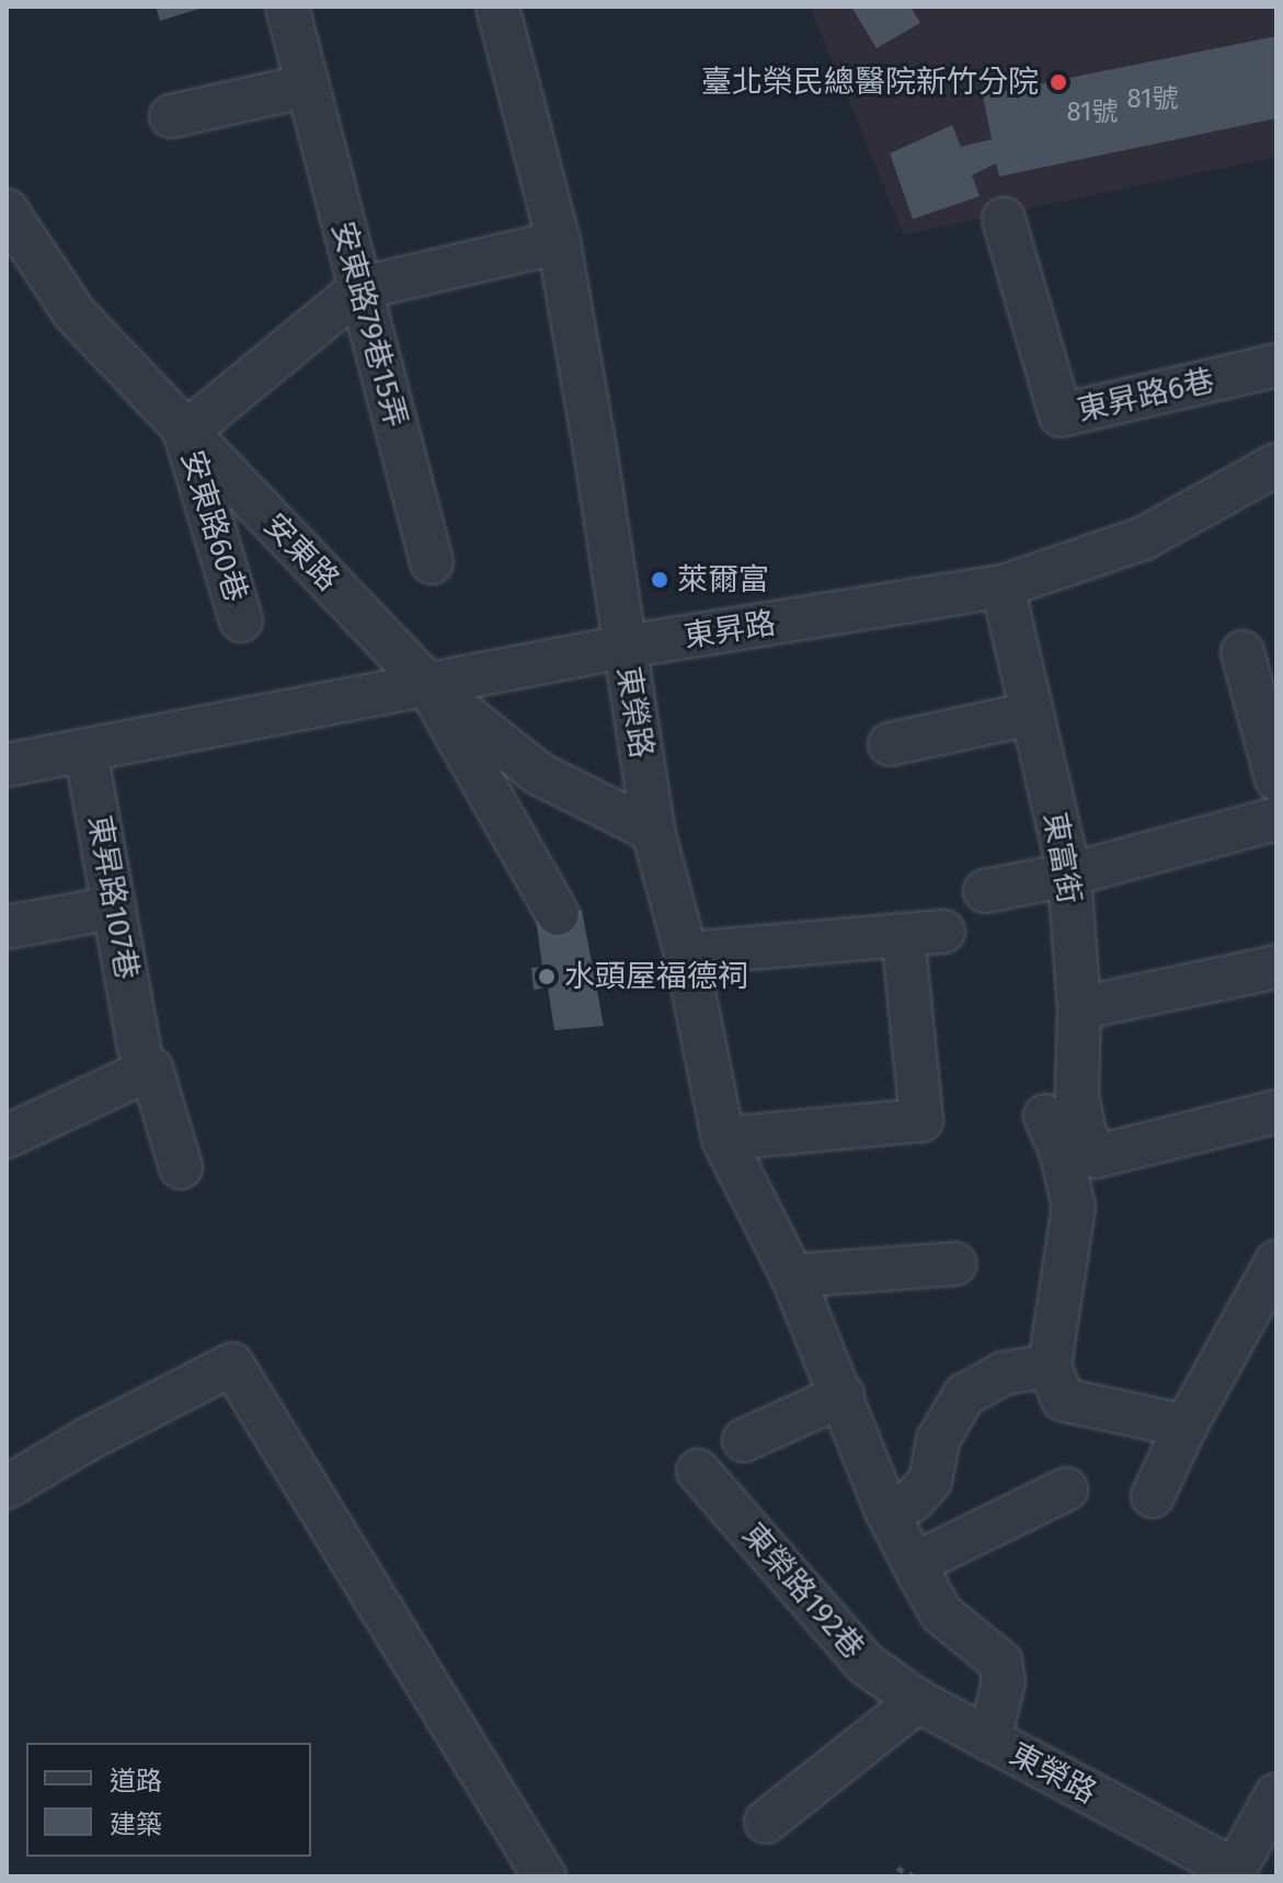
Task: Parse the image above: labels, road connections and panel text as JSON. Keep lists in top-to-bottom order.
{
  "streets": {
    "street": [
      "安東路79巷15弄",
      "東昇路6巷",
      "安東路60巷",
      "安東路",
      "東昇路",
      "東榮路",
      "東富街",
      "東昇路107巷",
      "東榮路192巷"
    ]
  },
  "crossings": [
    ["安東路60巷", "安東路"],
    ["安東路", "東昇路"],
    ["安東路", "東榮路"],
    ["東昇路", "東榮路"],
    ["東昇路", "東富街"],
    ["東昇路", "東昇路107巷"],
    ["東榮路", "東榮路192巷"]
  ],
  "places": ["臺北榮民總醫院新竹分院", "萊爾富", "水頭屋福德祠"],
  "house_numbers": ["81號", "81號"],
  "legend": ["道路", "建築"]
}
